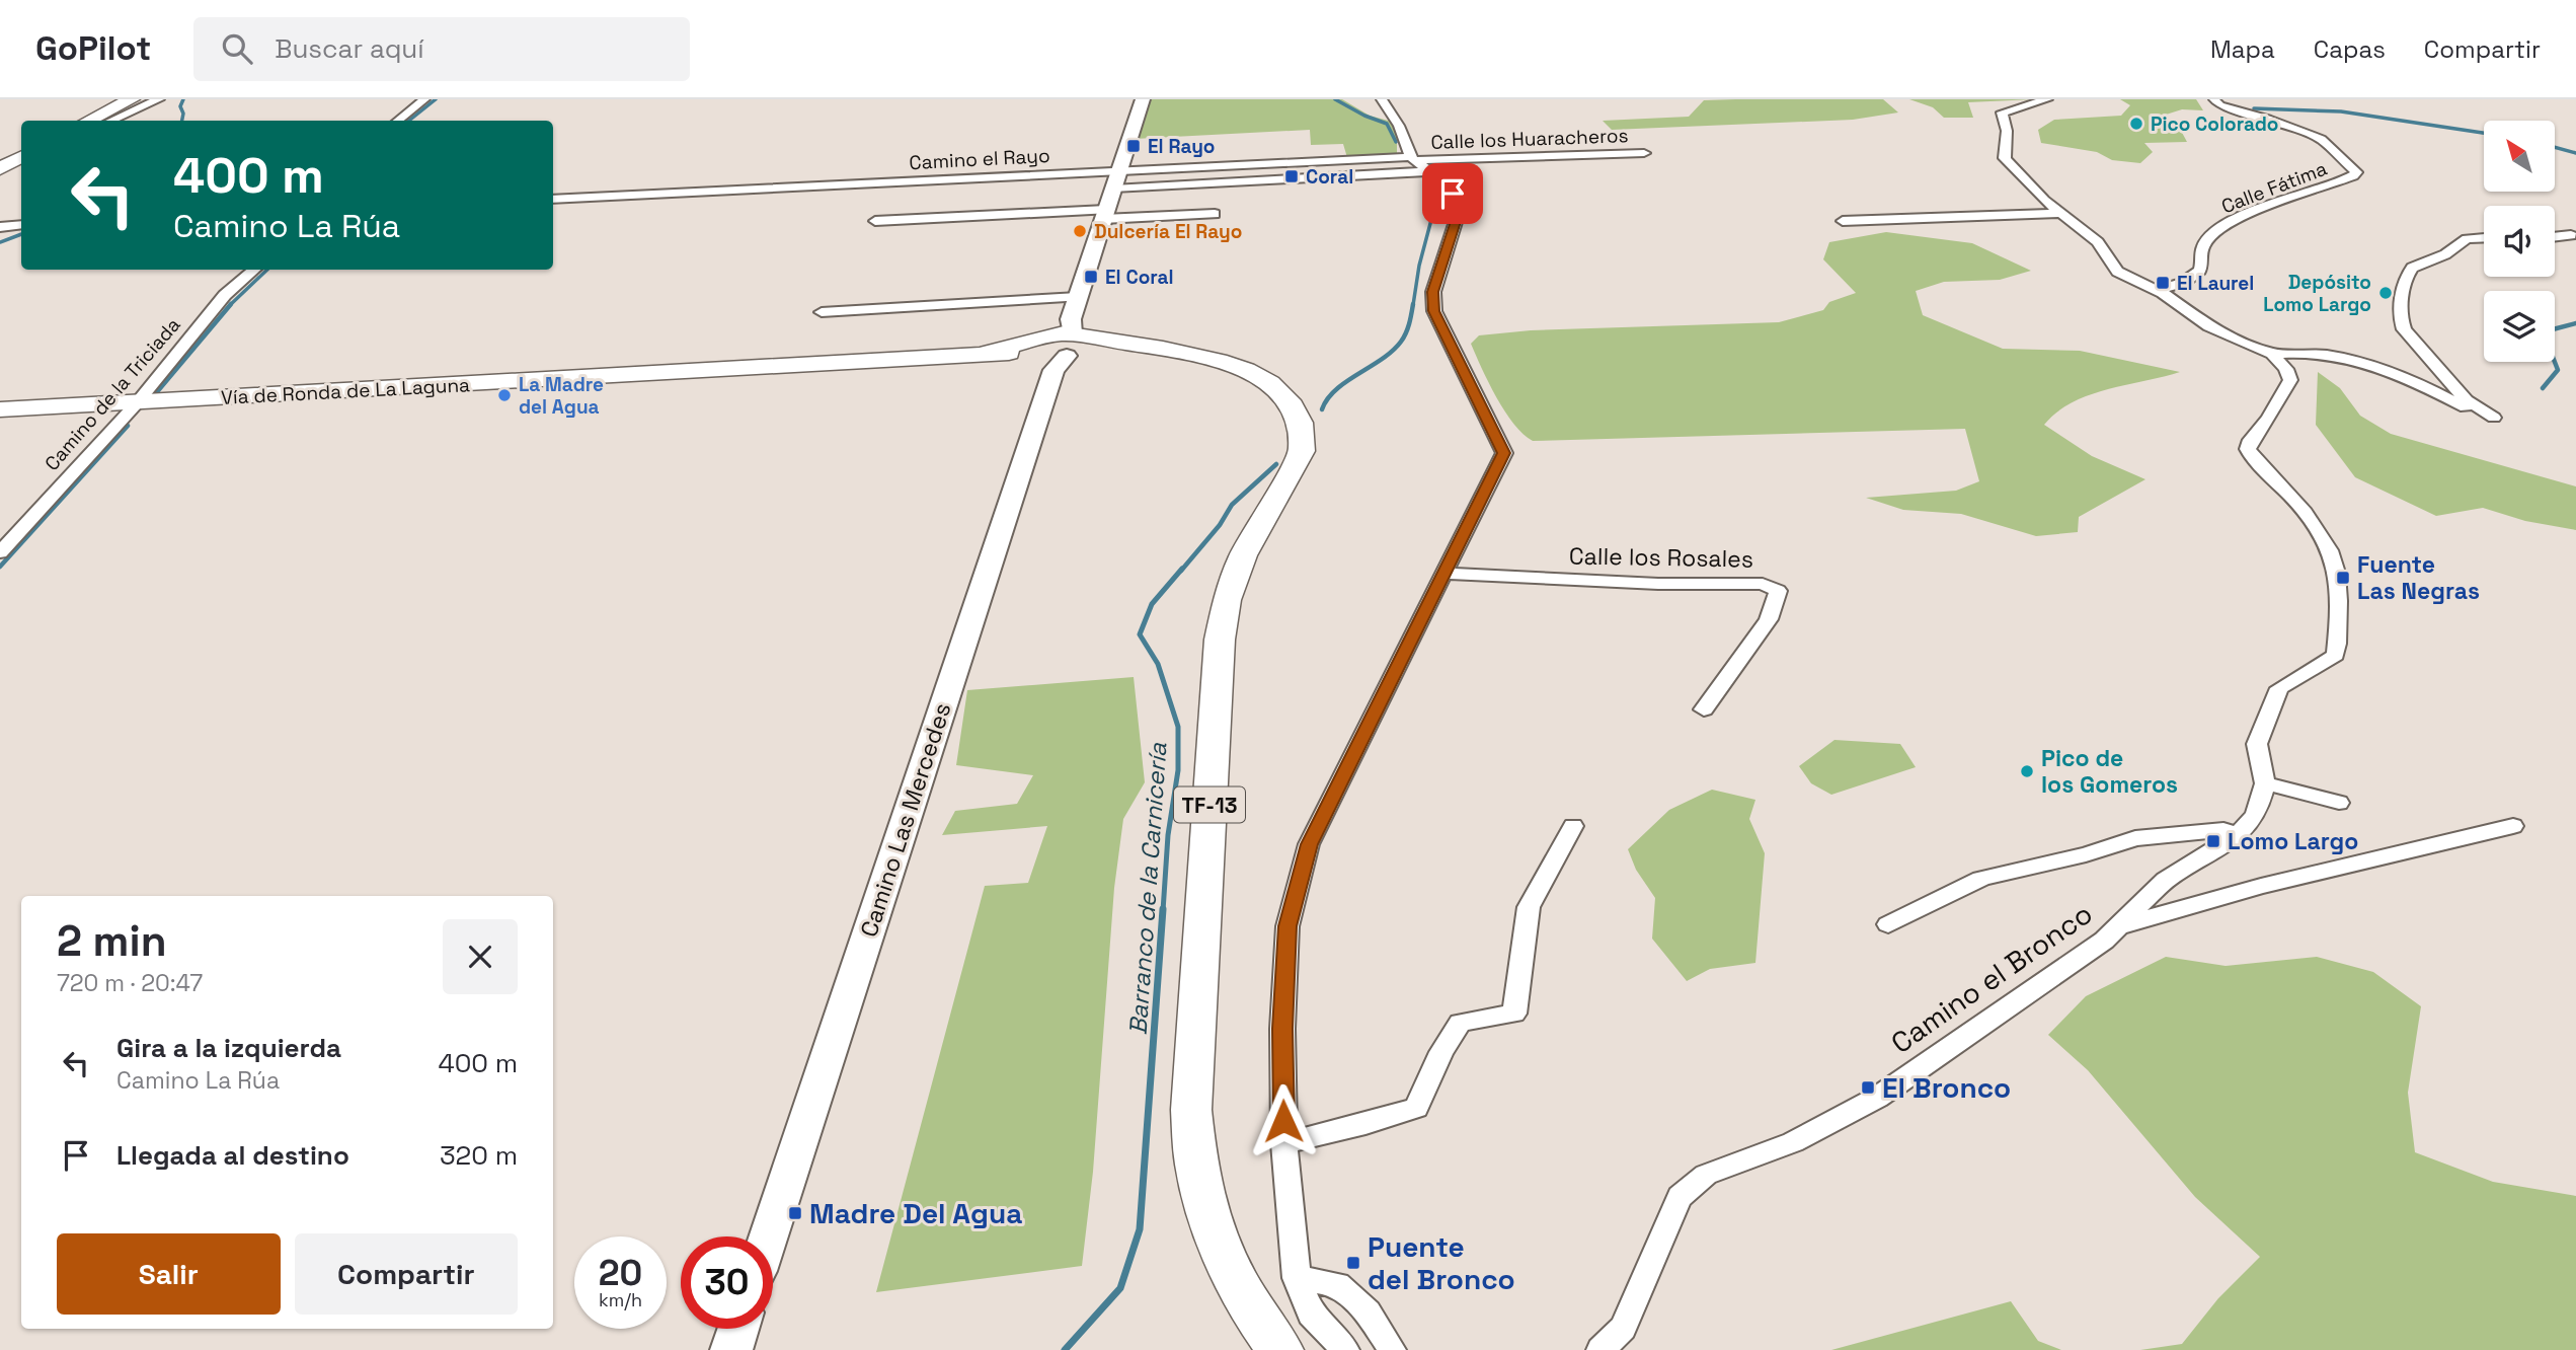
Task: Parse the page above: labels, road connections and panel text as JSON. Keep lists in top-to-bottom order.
{
  "streets": {
    "main road": ["Vía de Ronda de La Laguna", "TF-13", "Camino Las Mercedes"],
    "street": [
      "Calle los Huaracheros",
      "Camino el Rayo",
      "Calle Fátima",
      "Camino de la Triciada",
      "Calle los Rosales",
      "Camino el Bronco"
    ]
  },
  "crossings": [
    ["Calle los Huaracheros", "Camino el Rayo"],
    ["Camino el Rayo", "Camino Las Mercedes"],
    ["Vía de Ronda de La Laguna", "Camino de la Triciada"],
    ["Vía de Ronda de La Laguna", "Camino Las Mercedes"]
  ],
  "water": ["Barranco de la Carnicería"],
  "places": {
    "other": [
      "Pico Colorado",
      "Dulcería El Rayo",
      "Depósito Lomo Largo",
      "La Madre del Agua",
      "Pico de los Gomeros"
    ],
    "transit": [
      "El Rayo",
      "Coral",
      "El Coral",
      "El Laurel",
      "Fuente Las Negras",
      "Lomo Largo",
      "El Bronco",
      "Madre Del Agua",
      "Puente del Bronco"
    ]
  },
  "north": "top left",
  "page": {
    "header": "GoPilot",
    "search": "Buscar aquí",
    "nav": ["Mapa", "Capas", "Compartir"],
    "turn": ["400 m", "Camino La Rúa"],
    "heading": ["2 min", "720 m · 20:47"],
    "list": [
      {
        "name": "Gira a la izquierda",
        "note": "Camino La Rúa",
        "value": "400 m"
      },
      {
        "name": "Llegada al destino",
        "value": "320 m"
      }
    ],
    "buttons": ["Salir", "Compartir"],
    "speed": "20 km/h",
    "limit": "30"
  }
}
